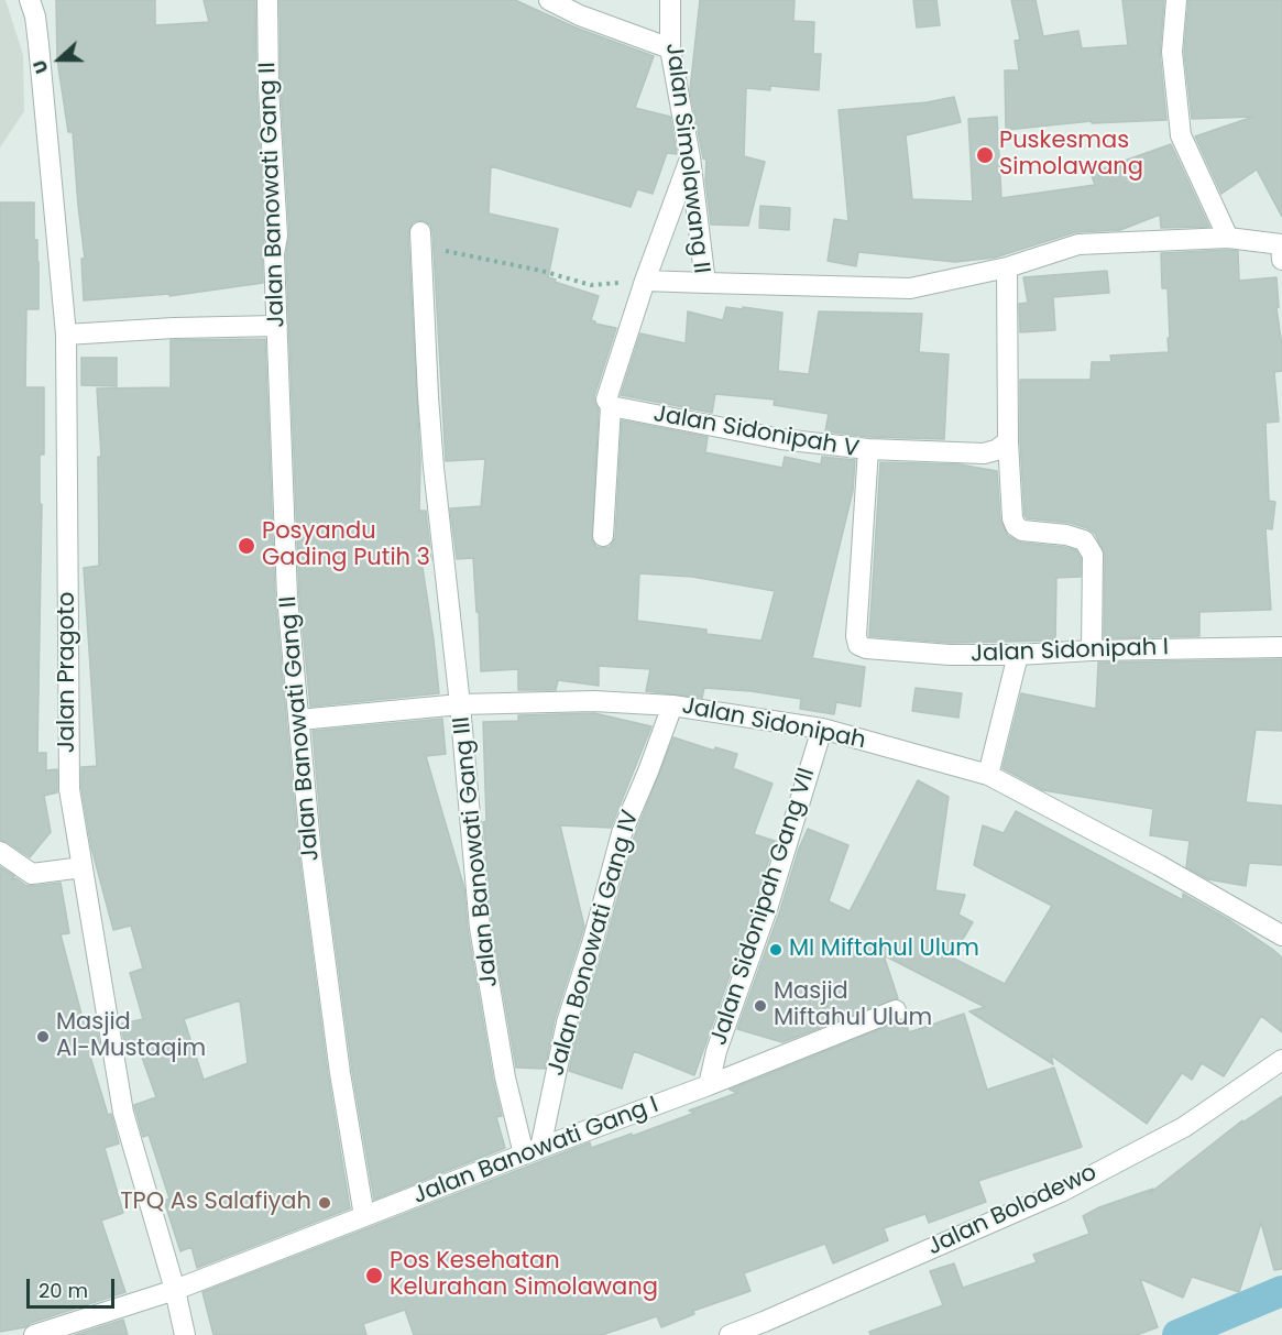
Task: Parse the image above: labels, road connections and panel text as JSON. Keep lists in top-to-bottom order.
{
  "streets": {
    "street": [
      "Jalan Simolawang II",
      "Jalan Banowati Gang II",
      "Jalan Sidonipah V",
      "Jalan Sidonipah I",
      "Jalan Pragoto",
      "Jalan Sidonipah",
      "Jalan Banowati Gang III",
      "Jalan Sidonipah Gang VII",
      "Jalan Bonowati Gang IV",
      "Jalan Banowati Gang I",
      "Jalan Bolodewo"
    ]
  },
  "crossings": [
    ["Jalan Banowati Gang II", "Jalan Sidonipah"],
    ["Jalan Banowati Gang II", "Jalan Banowati Gang I"],
    ["Jalan Sidonipah V", "Jalan Sidonipah I"],
    ["Jalan Pragoto", "Jalan Banowati Gang I"],
    ["Jalan Sidonipah", "Jalan Banowati Gang III"],
    ["Jalan Sidonipah", "Jalan Sidonipah Gang VII"],
    ["Jalan Sidonipah", "Jalan Bonowati Gang IV"],
    ["Jalan Banowati Gang III", "Jalan Bonowati Gang IV"],
    ["Jalan Banowati Gang III", "Jalan Banowati Gang I"],
    ["Jalan Sidonipah Gang VII", "Jalan Banowati Gang I"],
    ["Jalan Bonowati Gang IV", "Jalan Banowati Gang I"]
  ],
  "places": [
    "Puskesmas Simolawang",
    "Posyandu Gading Putih 3",
    "MI Miftahul Ulum",
    "Masjid Miftahul Ulum",
    "Masjid Al-Mustaqim",
    "TPQ As Salafiyah",
    "Pos Kesehatan Kelurahan Simolawang"
  ],
  "scale_bar": "20 m",
  "north": "left"
}
